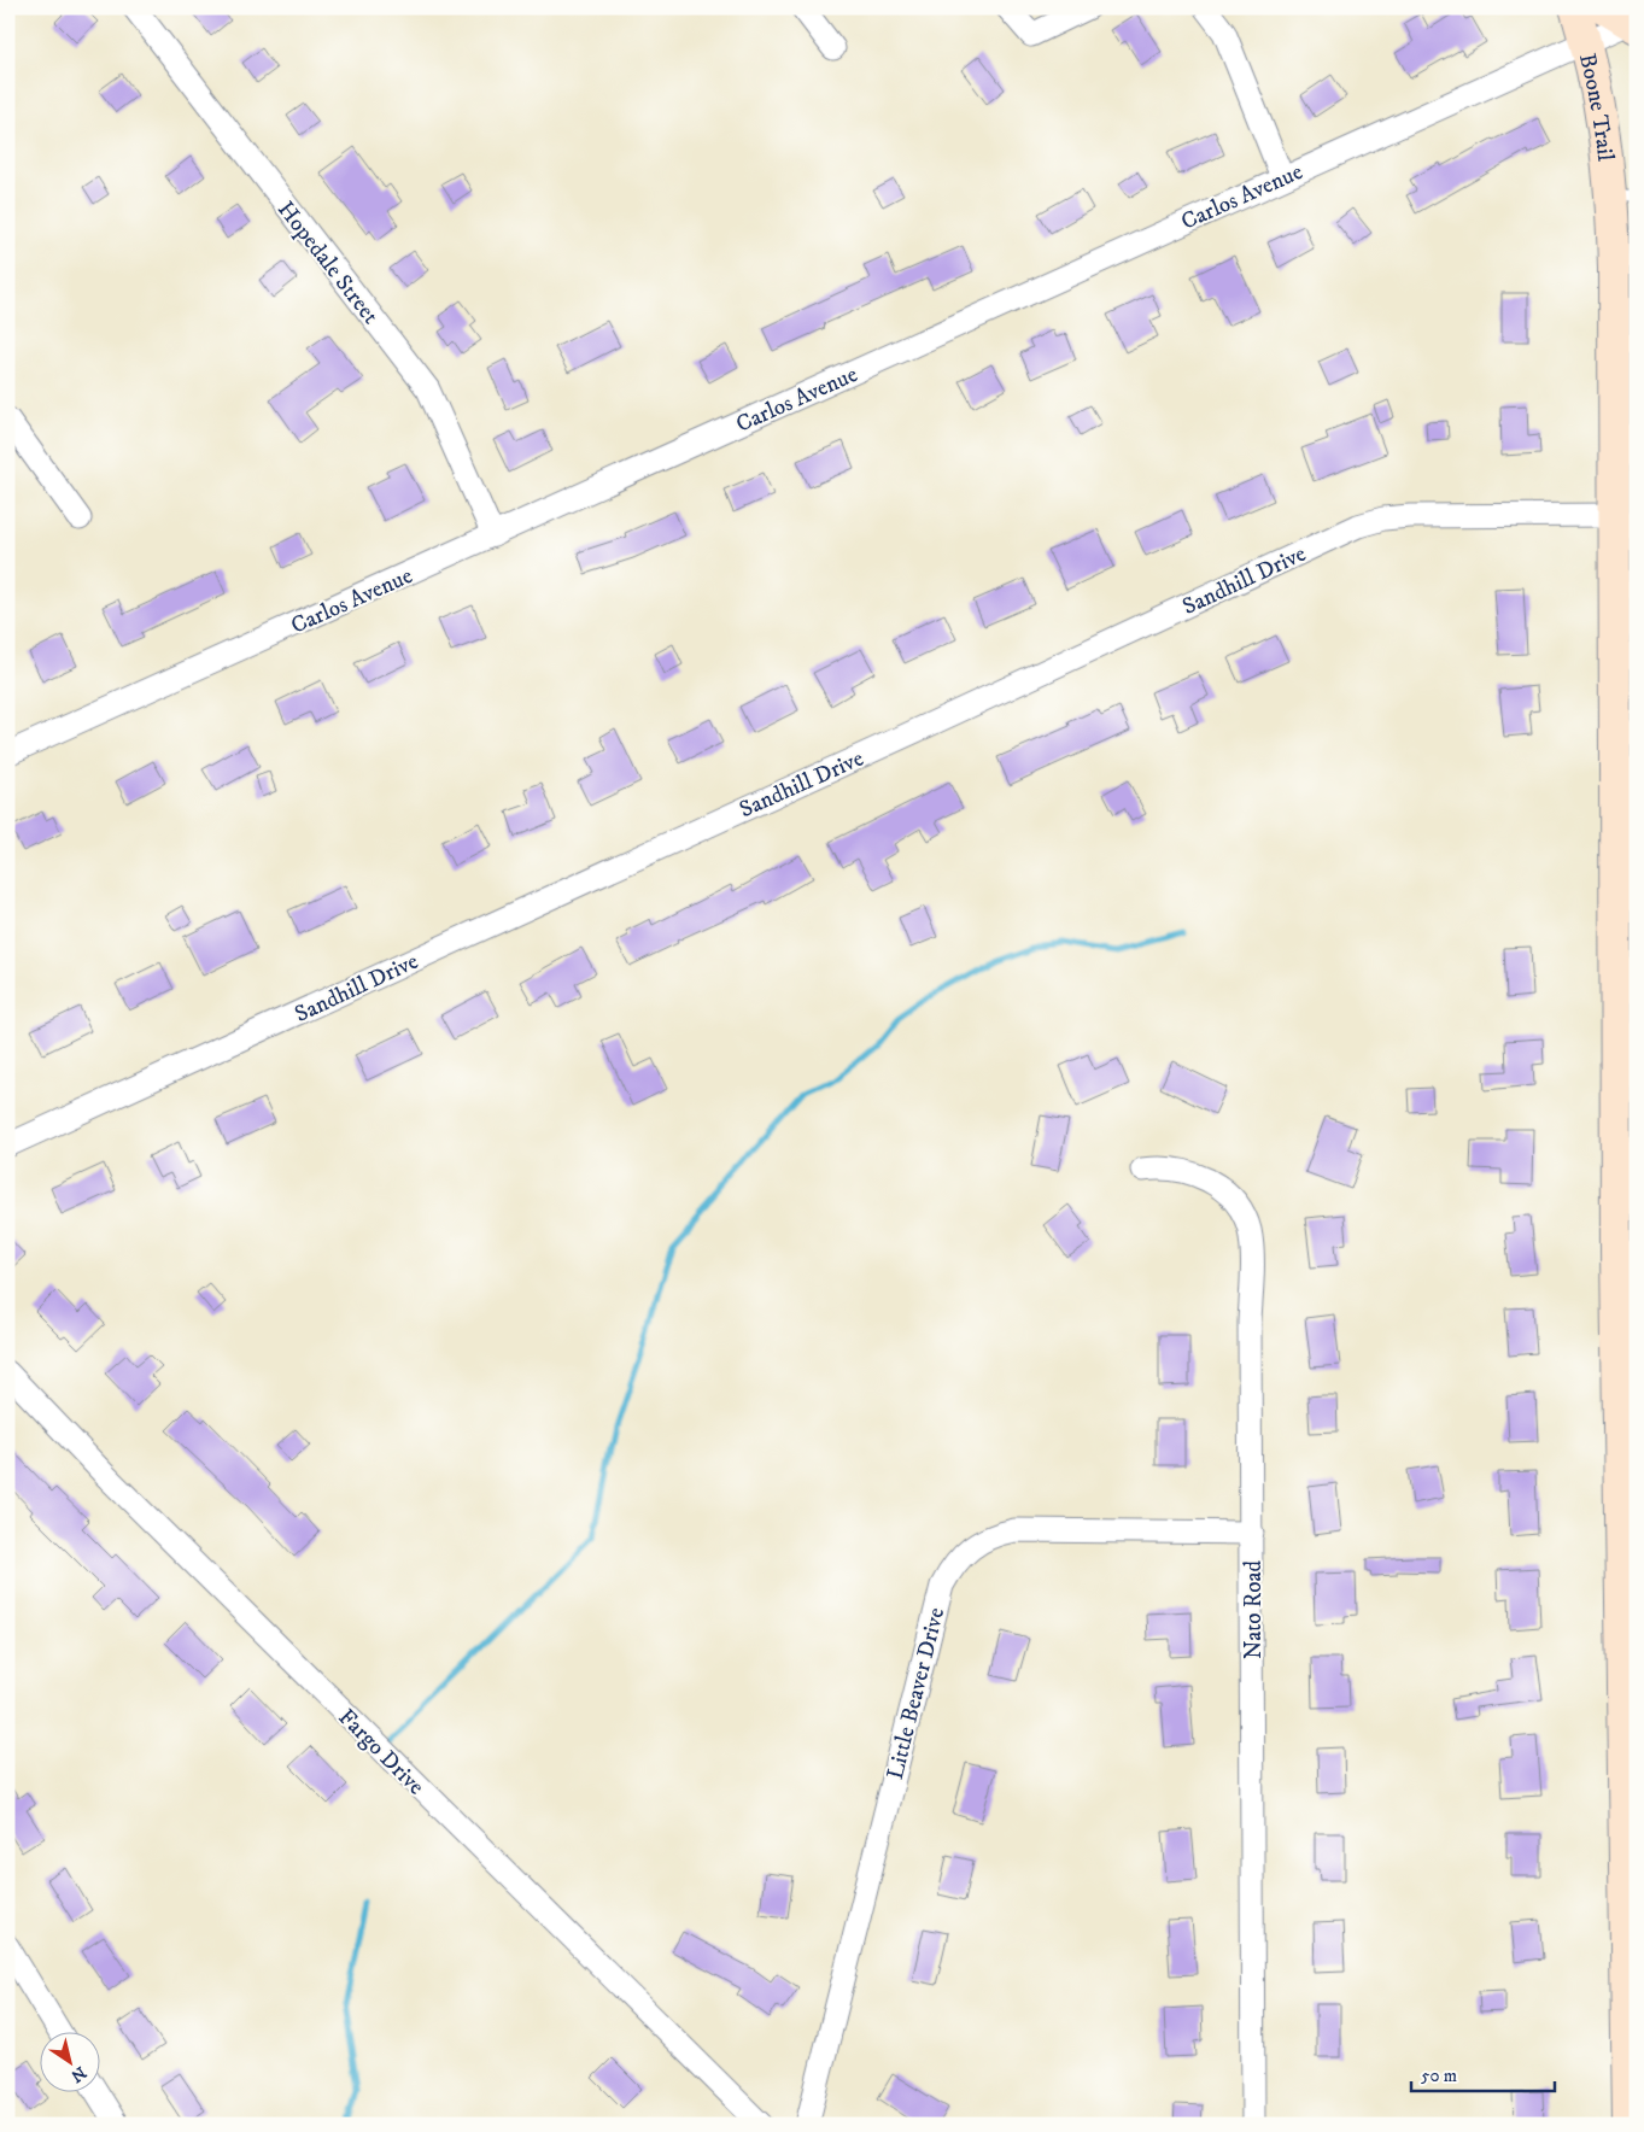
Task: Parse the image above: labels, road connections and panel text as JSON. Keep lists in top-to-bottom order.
{
  "streets": {
    "street": [
      "Boone Trail",
      "Carlos Avenue",
      "Hopedale Street",
      "Sandhill Drive",
      "Nato Road",
      "Little Beaver Drive",
      "Fargo Drive"
    ]
  },
  "crossings": [
    ["Boone Trail", "Carlos Avenue"],
    ["Boone Trail", "Sandhill Drive"],
    ["Carlos Avenue", "Hopedale Street"],
    ["Nato Road", "Little Beaver Drive"]
  ],
  "scale_bar": "50 m",
  "north": "bottom right"
}
